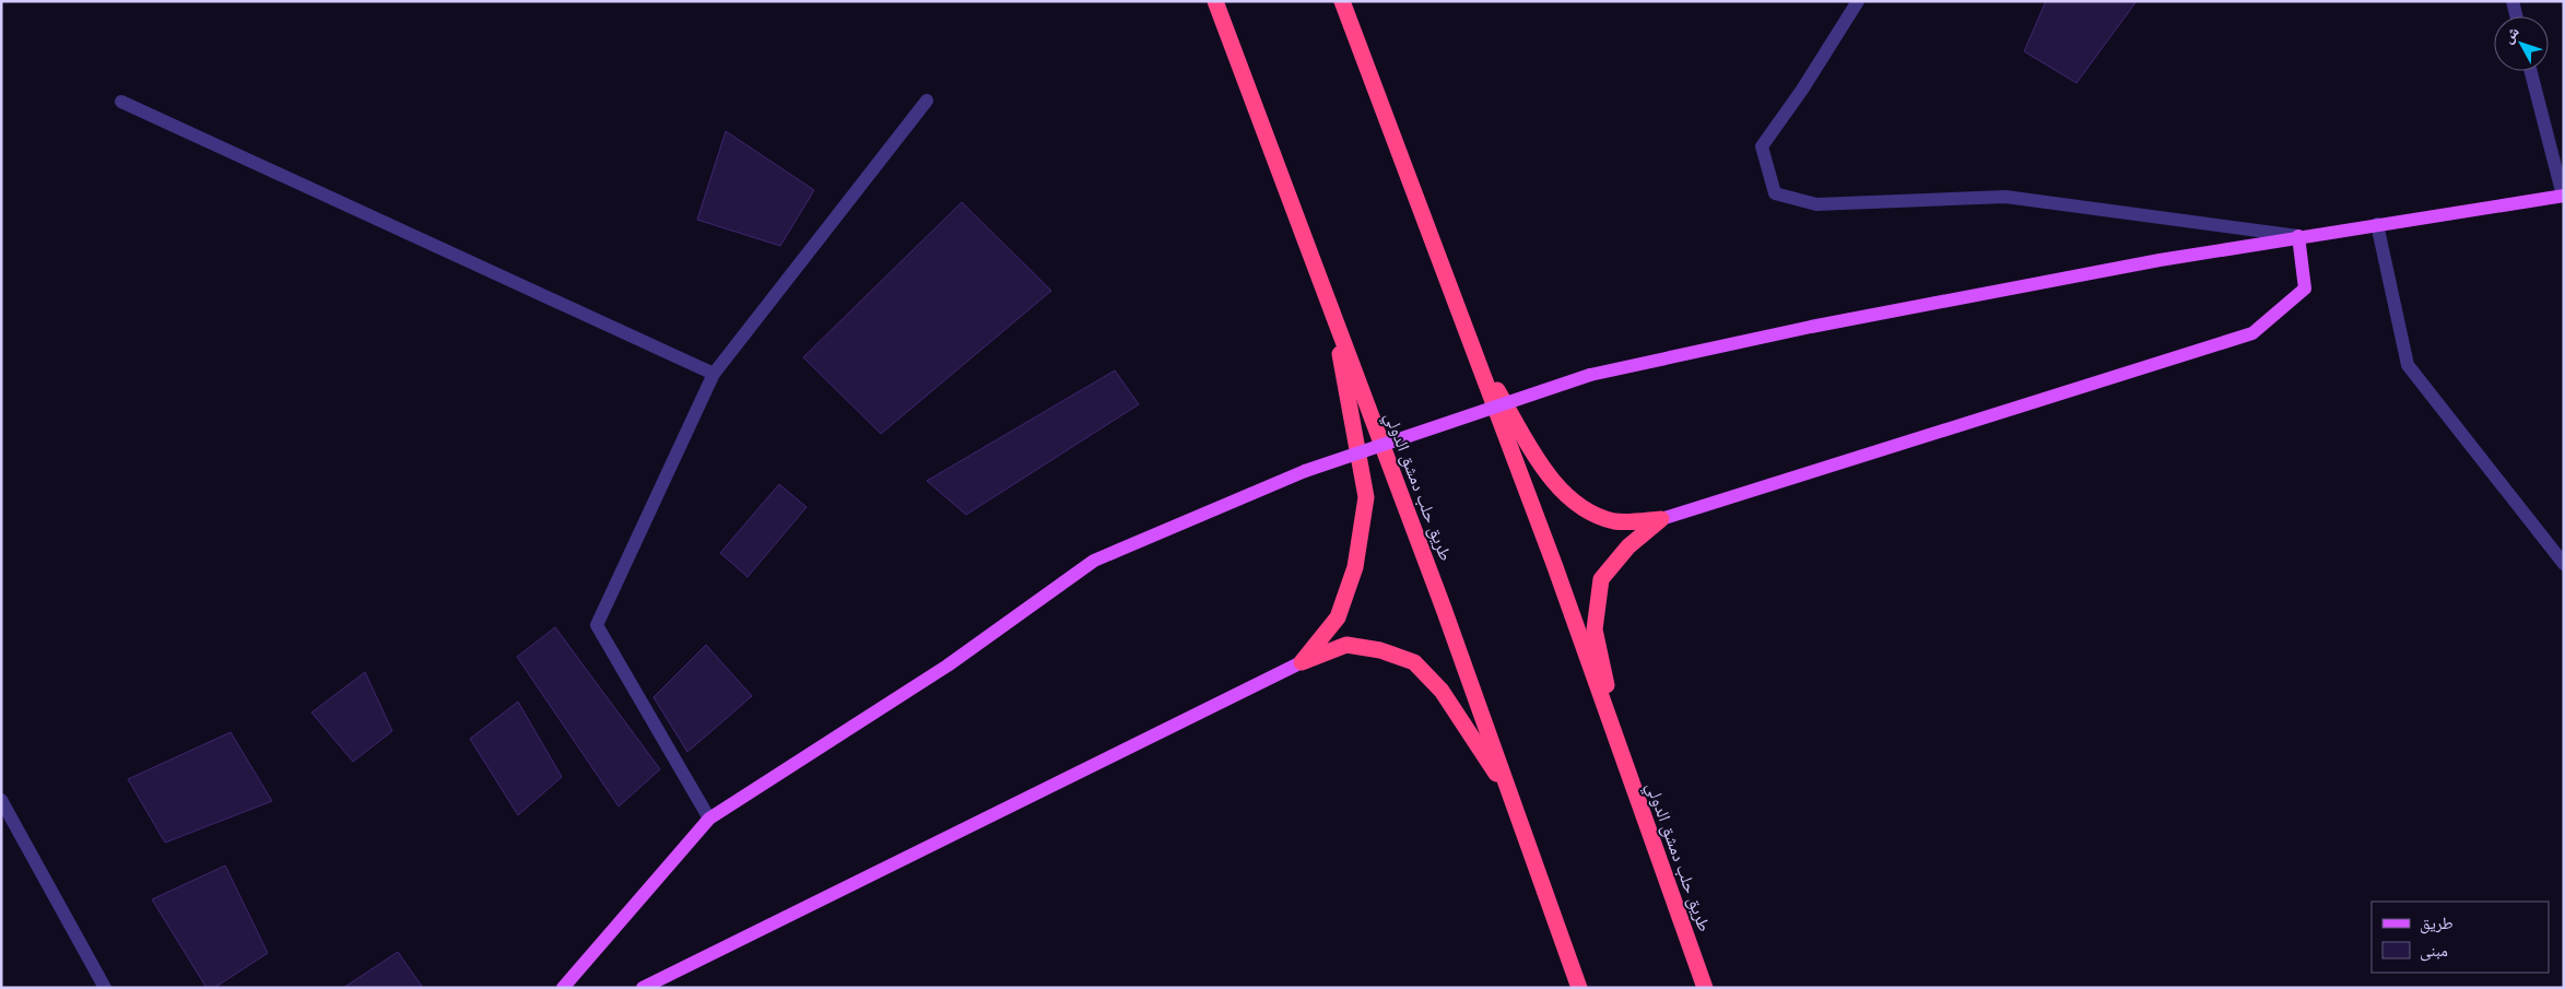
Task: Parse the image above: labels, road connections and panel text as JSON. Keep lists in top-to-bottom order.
{
  "streets": {
    "highway": ["طريق حلب دمشق الدولي"]
  },
  "legend": ["طريق", "مبنى"],
  "north": "top left"
}
